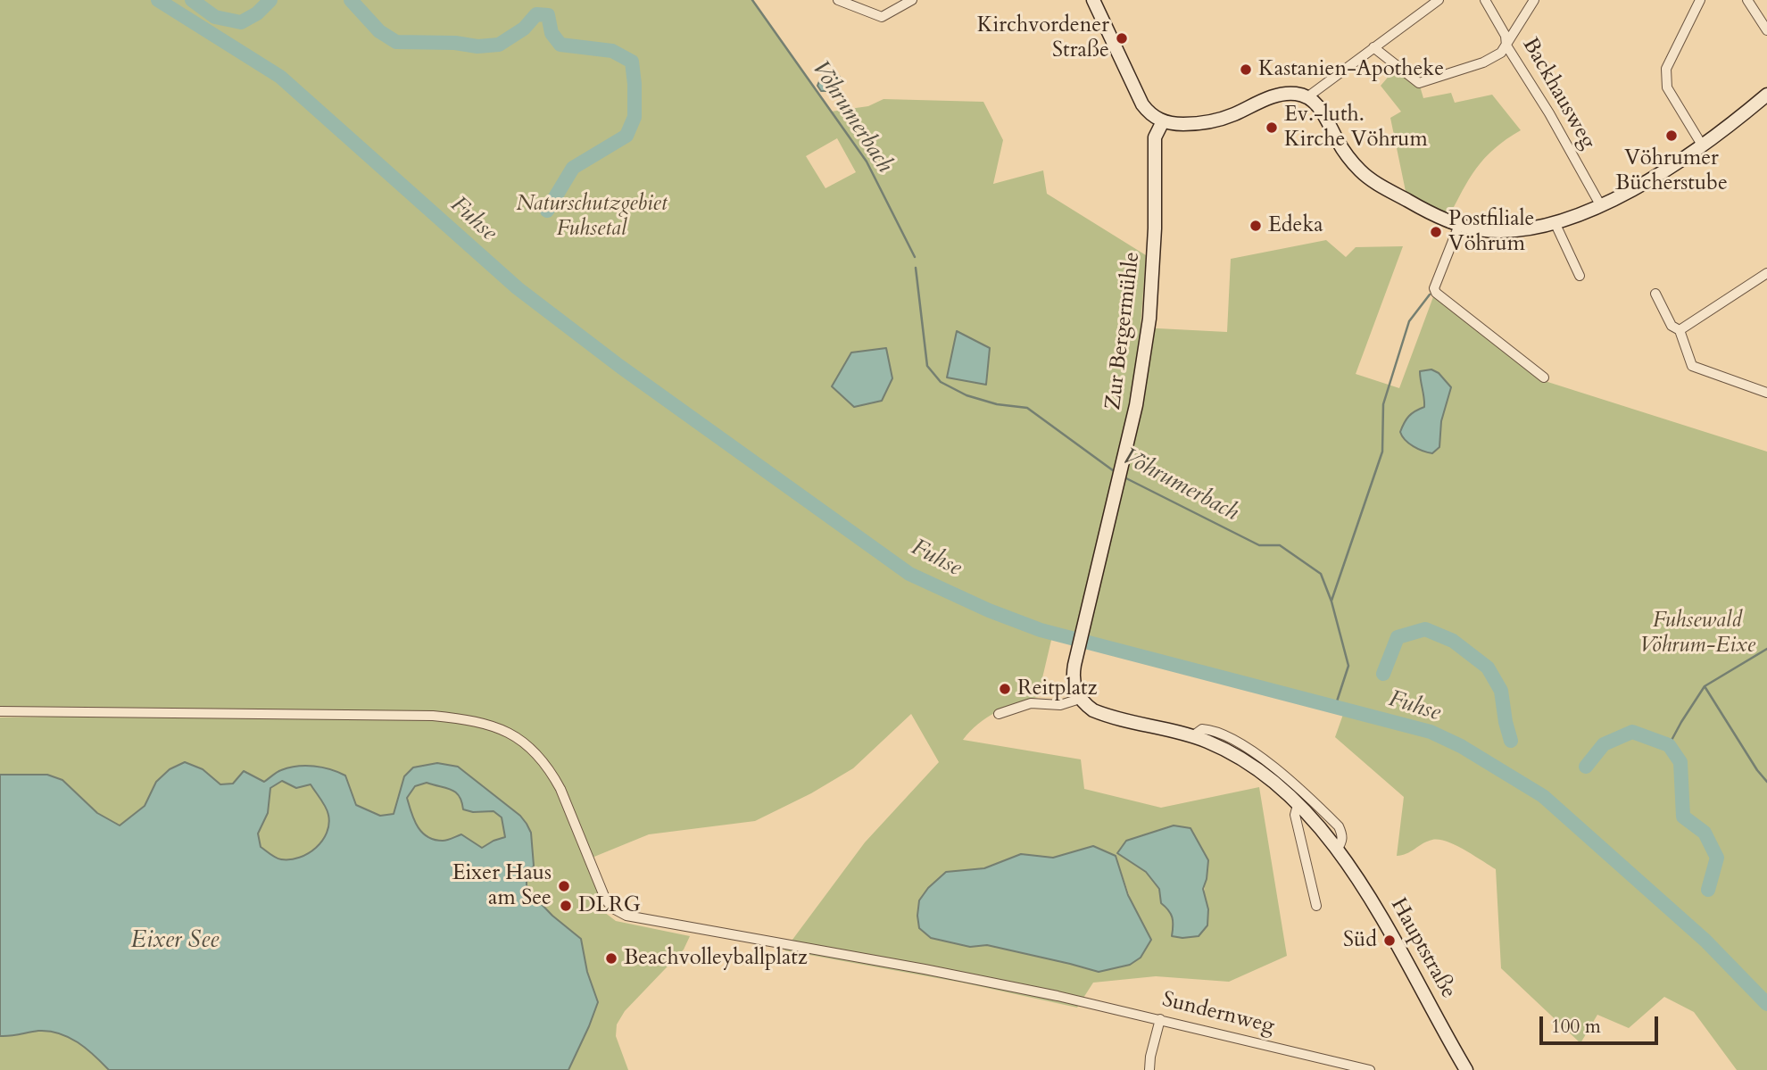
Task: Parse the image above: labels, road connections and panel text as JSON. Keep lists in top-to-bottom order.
{
  "streets": {
    "street": [
      "Backhausweg",
      "Zur Bergermühle",
      "Hauptstraße",
      "Sundernweg"
    ]
  },
  "crossings": [
    ["Zur Bergermühle", "Hauptstraße"]
  ],
  "water": ["Vöhrumerbach", "Fuhse", "Eixer See"],
  "parks": ["Naturschutzgebiet Fuhsetal", "Fuhsewald Vöhrum-Eixe"],
  "places": [
    "Kirchvordener Straße",
    "Kastanien-Apotheke",
    "Ev.-luth. Kirche Vöhrum",
    "Vöhrumer Bücherstube",
    "Edeka",
    "Postfiliale Vöhrum",
    "Reitplatz",
    "Eixer Haus am See",
    "DLRG",
    "Süd",
    "Beachvolleyballplatz"
  ],
  "scale_bar": "100 m"
}
